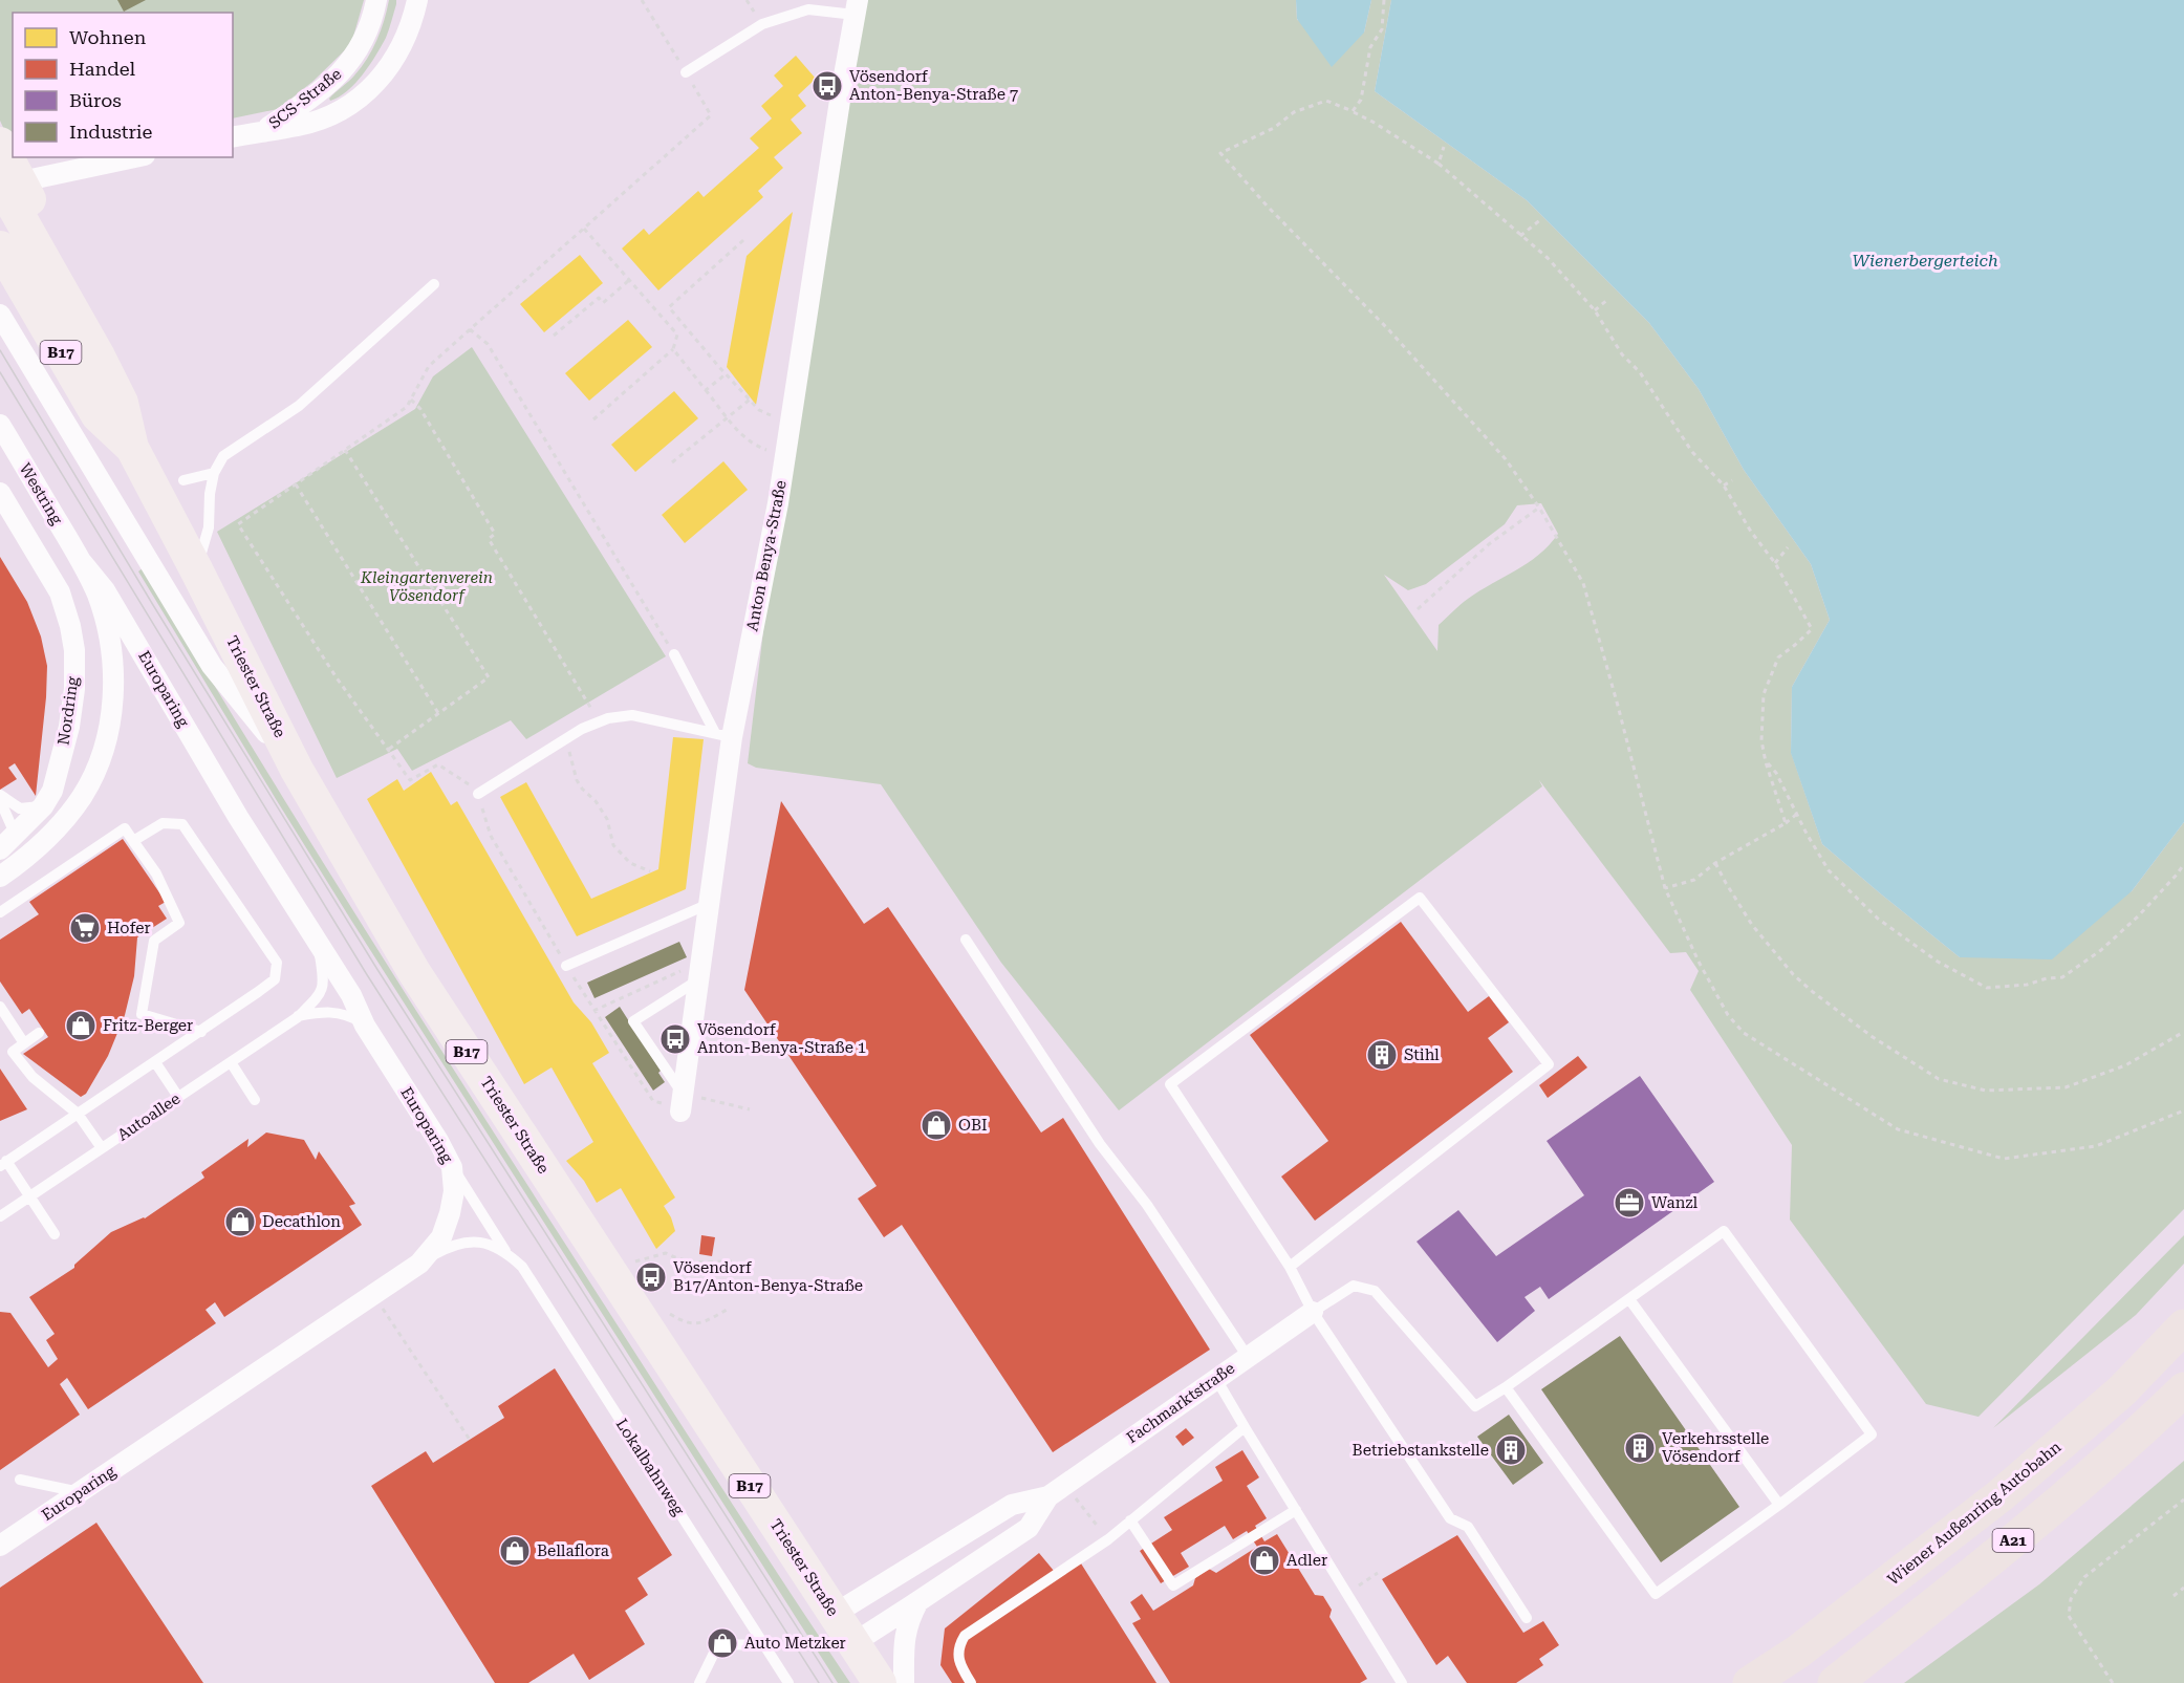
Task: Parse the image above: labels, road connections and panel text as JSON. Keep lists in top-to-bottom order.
{
  "streets": {
    "highway": ["Wiener Außenring Autobahn", "A21"],
    "main road": ["B17", "Triester Straße"],
    "street": [
      "SCS-Straße",
      "Westring",
      "Anton Benya-Straße",
      "Europaring",
      "Nordring",
      "Fachmarktstraße"
    ],
    "lane": ["Autoallee", "Lokalbahnweg"]
  },
  "crossings": [
    ["Westring", "Europaring"],
    ["Triester Straße", "Fachmarktstraße"],
    ["Europaring", "Autoallee"],
    ["Europaring", "Lokalbahnweg"]
  ],
  "water": ["Wienerbergerteich"],
  "parks": ["Kleingartenverein Vösendorf"],
  "places": {
    "bus stop": ["Vösendorf Anton-Benya-Straße 7", "Vösendorf Anton-Benya-Straße 1", "Vösendorf B17/Anton-Benya-Straße"],
    "supermarket": ["Hofer"],
    "shop": [
      "Fritz-Berger",
      "OBI",
      "Decathlon",
      "Bellaflora",
      "Adler",
      "Auto Metzker"
    ],
    "building": ["Stihl", "Verkehrsstelle Vösendorf", "Betriebstankstelle"],
    "office": ["Wanzl"]
  },
  "legend": [
    "Wohnen",
    "Handel",
    "Büros",
    "Industrie"
  ]
}
